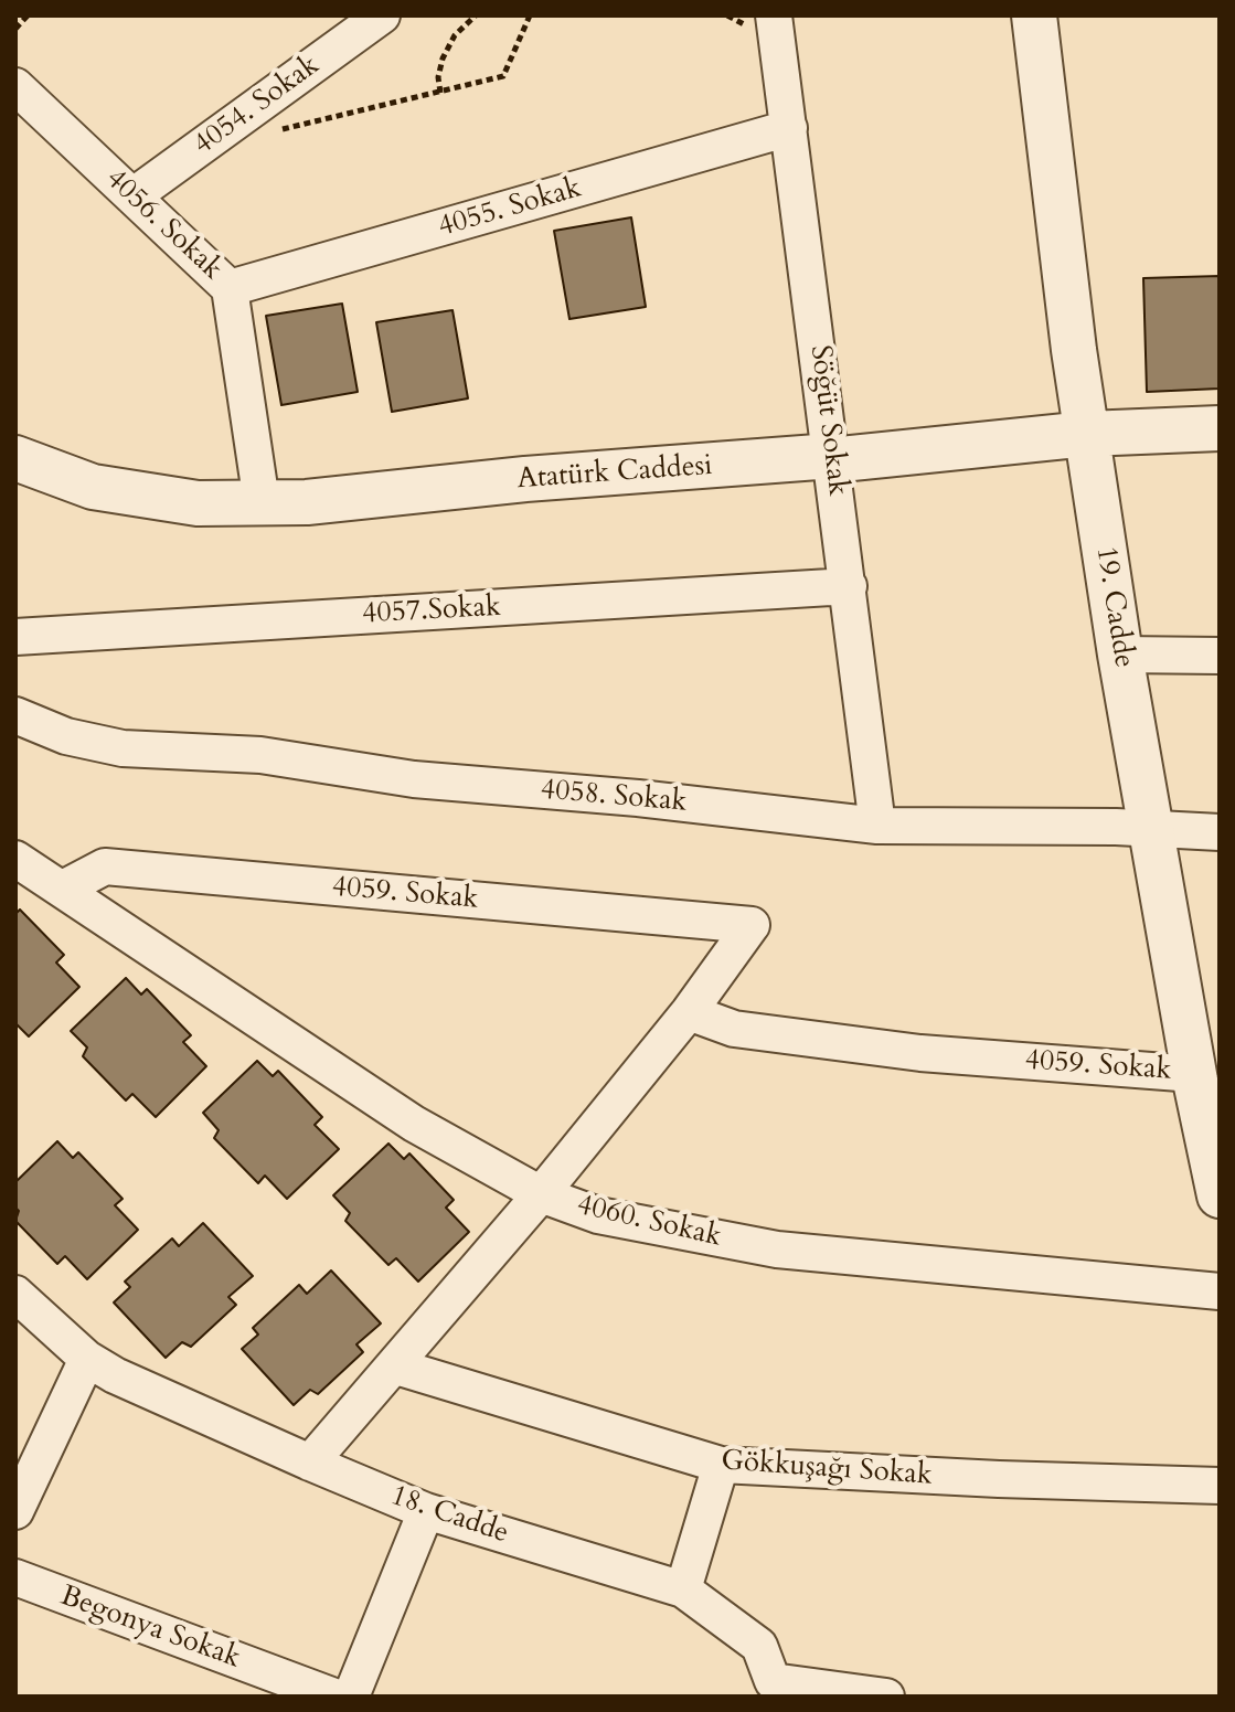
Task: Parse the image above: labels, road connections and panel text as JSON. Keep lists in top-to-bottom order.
{
  "streets": {
    "street": [
      "4054. Sokak",
      "4055. Sokak",
      "4056. Sokak",
      "Söğüt Sokak",
      "Atatürk Caddesi",
      "19. Cadde",
      "4057.Sokak",
      "4058. Sokak",
      "4059. Sokak",
      "4060. Sokak",
      "Gökkuşağı Sokak",
      "18. Cadde",
      "Begonya Sokak"
    ]
  },
  "crossings": [
    ["4054. Sokak", "4056. Sokak"],
    ["4055. Sokak", "4056. Sokak"],
    ["4055. Sokak", "Söğüt Sokak"],
    ["4056. Sokak", "Atatürk Caddesi"],
    ["Söğüt Sokak", "Atatürk Caddesi"],
    ["Söğüt Sokak", "4057.Sokak"],
    ["Söğüt Sokak", "4058. Sokak"],
    ["Atatürk Caddesi", "19. Cadde"],
    ["19. Cadde", "4058. Sokak"],
    ["19. Cadde", "4059. Sokak"],
    ["4059. Sokak", "4060. Sokak"]
  ]
}
